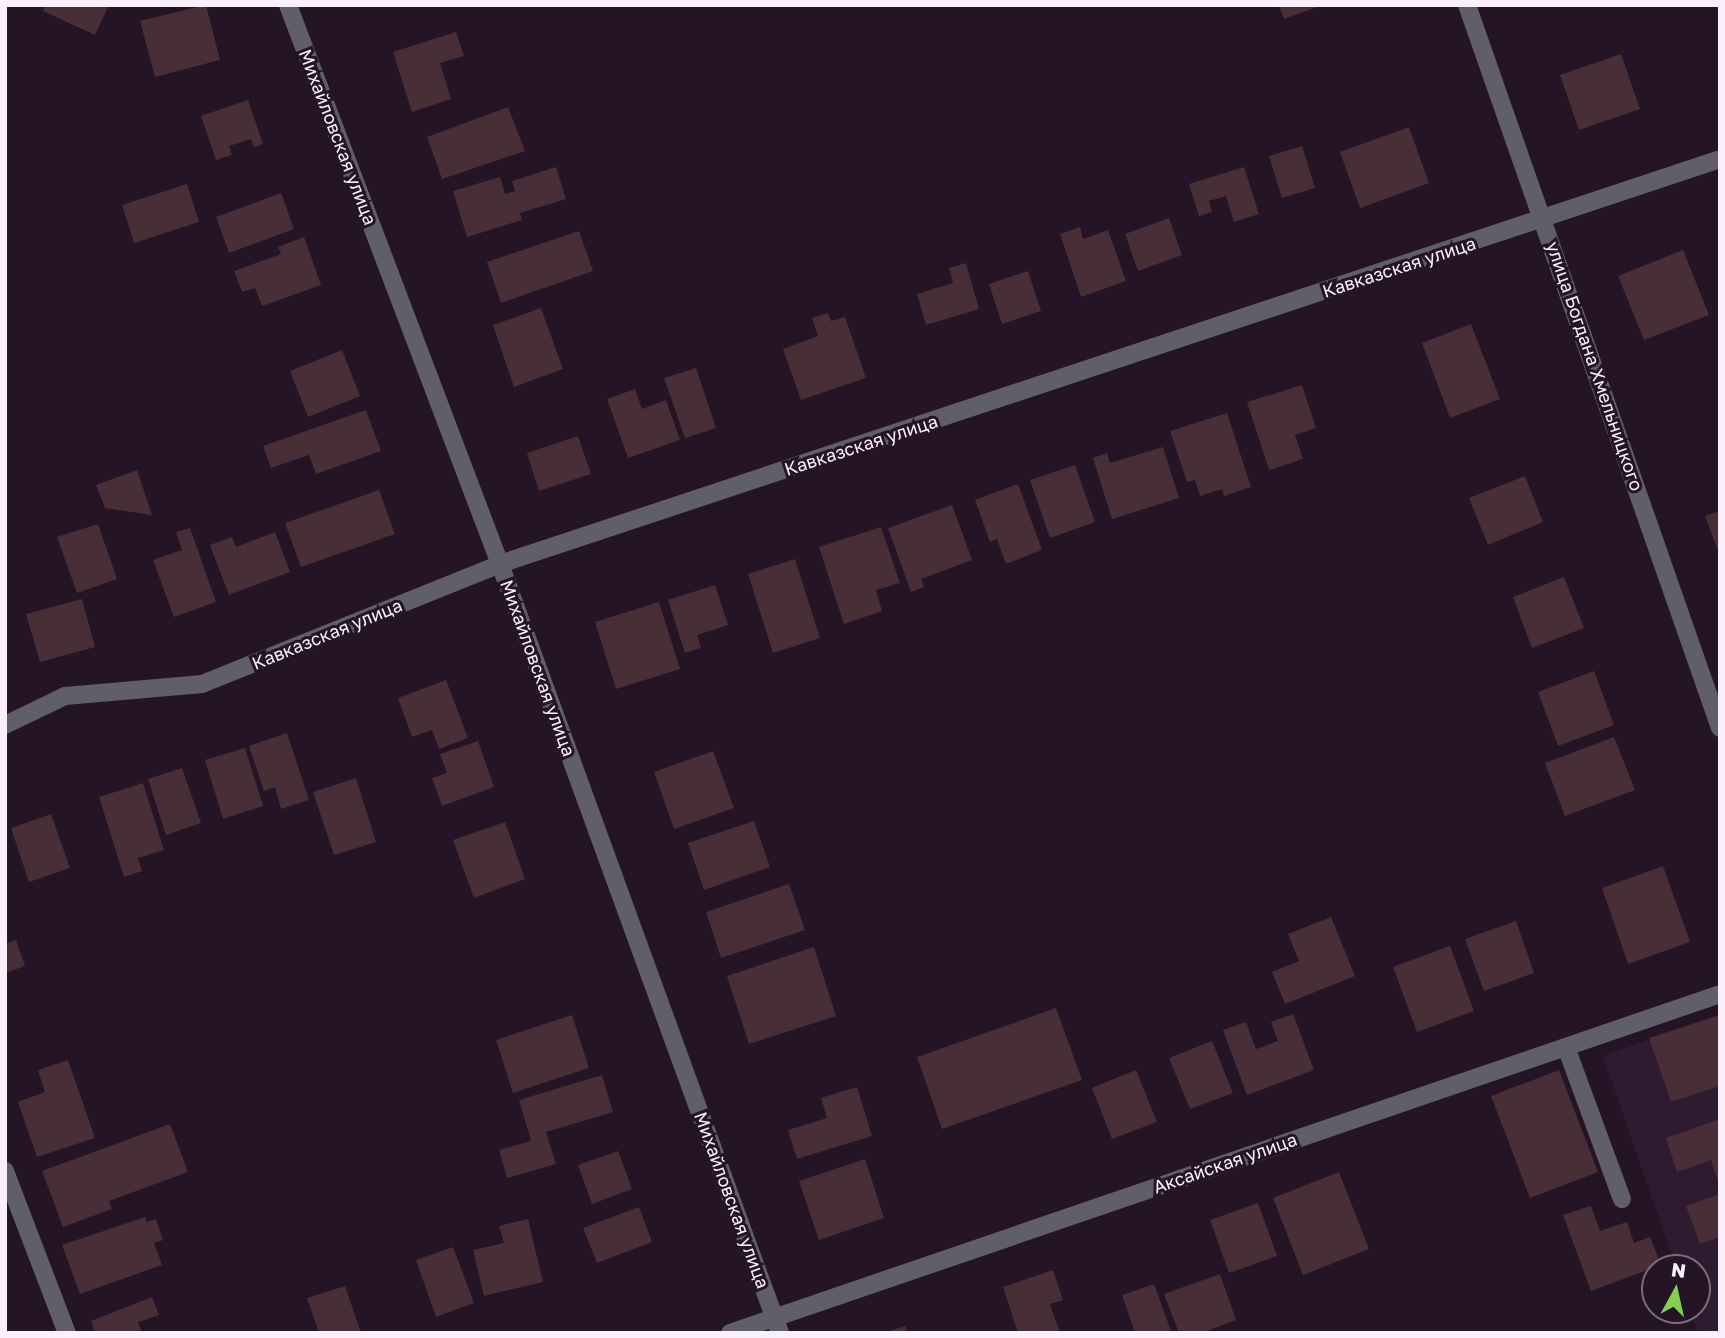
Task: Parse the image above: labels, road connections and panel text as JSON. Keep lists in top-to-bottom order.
{
  "streets": {
    "street": [
      "Михайловская улица",
      "Кавказская улица",
      "улица Богдана Хмельницкого",
      "Аксайская улица"
    ]
  },
  "crossings": [
    ["Михайловская улица", "Кавказская улица"],
    ["Михайловская улица", "Аксайская улица"],
    ["Кавказская улица", "улица Богдана Хмельницкого"]
  ],
  "north": "top"
}
